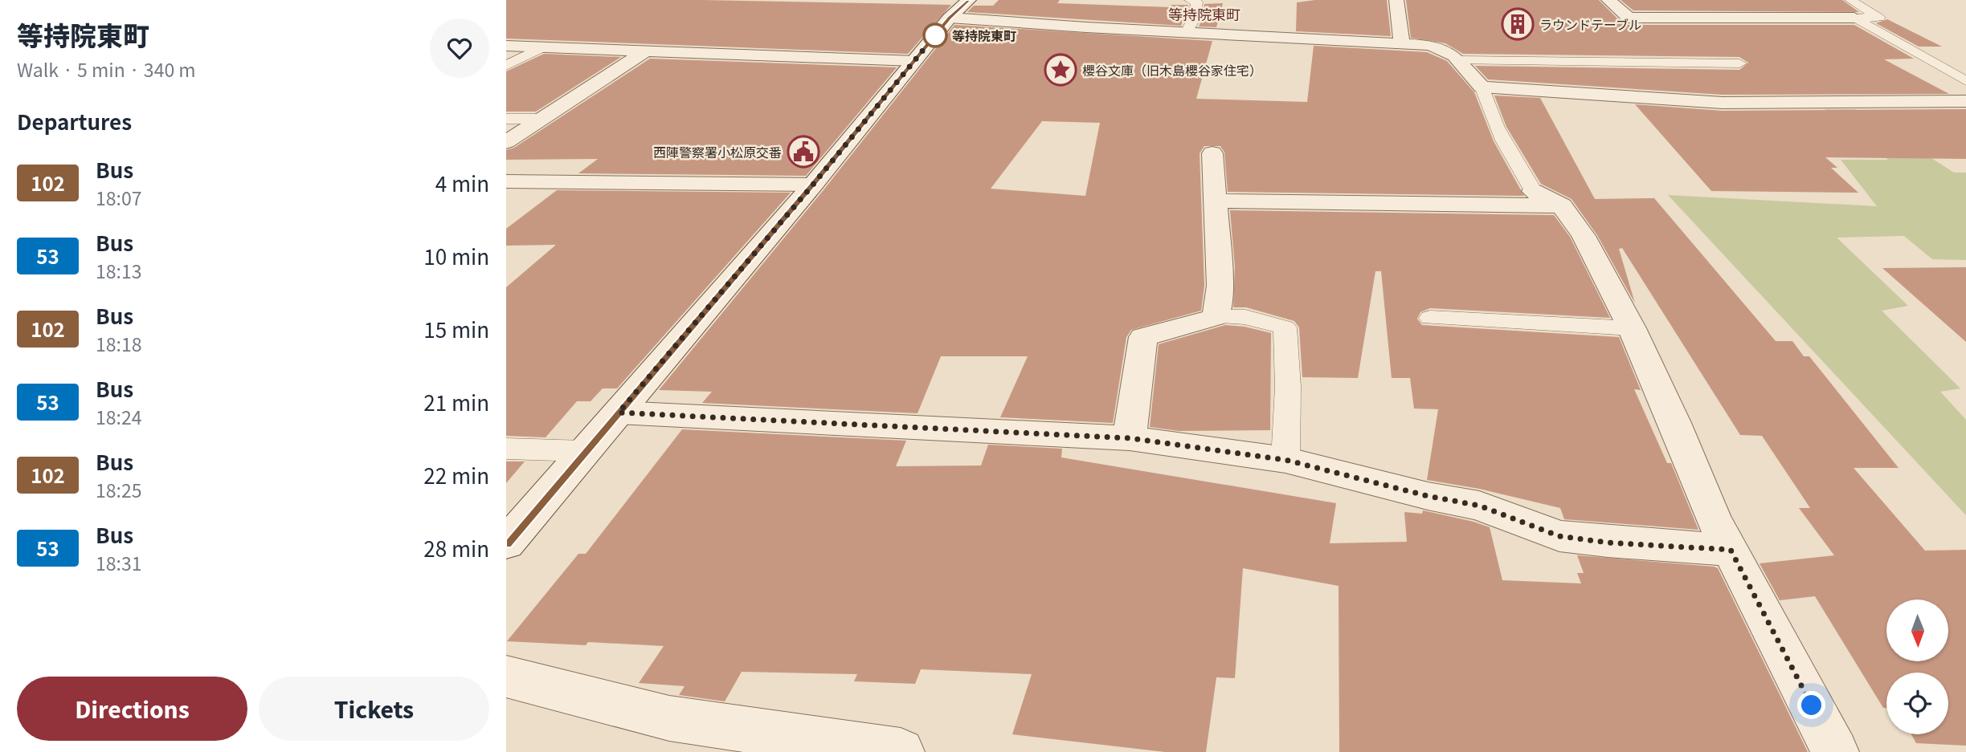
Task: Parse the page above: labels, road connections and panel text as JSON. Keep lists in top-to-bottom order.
{
  "districts": ["等持院東町"],
  "places": {
    "building": ["ラウンドテーブル"],
    "other": ["等持院東町"],
    "place": ["櫻谷文庫（旧木島櫻谷家住宅）"],
    "public building": ["西陣警察署小松原交番"]
  },
  "lines": ["bus line 102"],
  "north": "bottom",
  "page": {
    "heading": [
      ["等持院東町", "Walk · 5 min · 340 m"],
      "Departures"
    ],
    "list": [
      {
        "mark": "102",
        "name": "Bus",
        "note": "18:07",
        "value": "4 min"
      },
      {
        "mark": "53",
        "name": "Bus",
        "note": "18:13",
        "value": "10 min"
      },
      {
        "mark": "102",
        "name": "Bus",
        "note": "18:18",
        "value": "15 min"
      },
      {
        "mark": "53",
        "name": "Bus",
        "note": "18:24",
        "value": "21 min"
      },
      {
        "mark": "102",
        "name": "Bus",
        "note": "18:25",
        "value": "22 min"
      },
      {
        "mark": "53",
        "name": "Bus",
        "note": "18:31",
        "value": "28 min"
      }
    ],
    "buttons": ["Directions", "Tickets"]
  }
}
